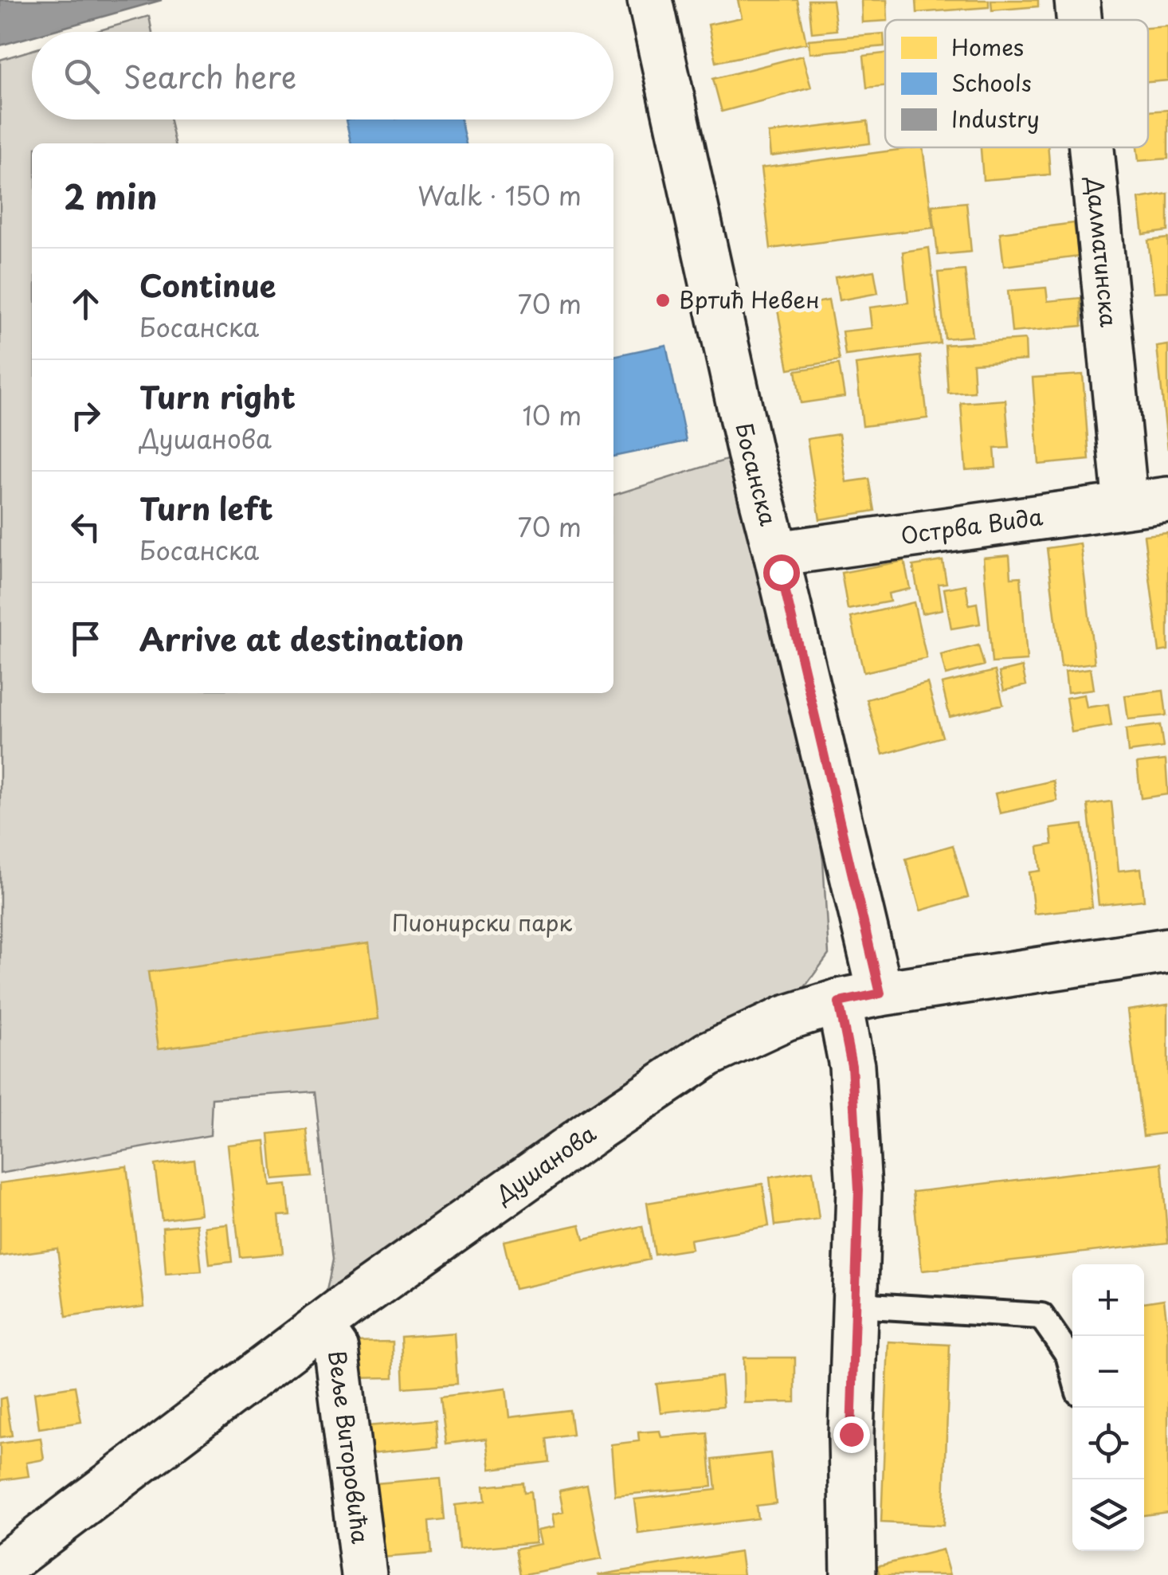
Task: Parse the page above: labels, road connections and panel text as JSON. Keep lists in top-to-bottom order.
{
  "streets": {
    "street": [
      "Далматинска",
      "Босанска",
      "Острва Вида",
      "Душанова",
      "Веље Виторовића"
    ]
  },
  "crossings": [
    ["Далматинска", "Острва Вида"],
    ["Босанска", "Острва Вида"],
    ["Босанска", "Душанова"],
    ["Душанова", "Веље Виторовића"]
  ],
  "parks": ["Пионирски парк"],
  "places": ["Вртић Невен"],
  "legend": ["Homes", "Schools", "Industry"],
  "page": {
    "search": "Search here",
    "heading": ["2 min", "Walk · 150 m"],
    "list": [
      ["Continue", "Босанска", "70 m"],
      ["Turn right", "Душанова", "10 m"],
      ["Turn left", "Босанска", "70 m"],
      "Arrive at destination"
    ],
    "map_buttons": ["+", "−"]
  }
}
